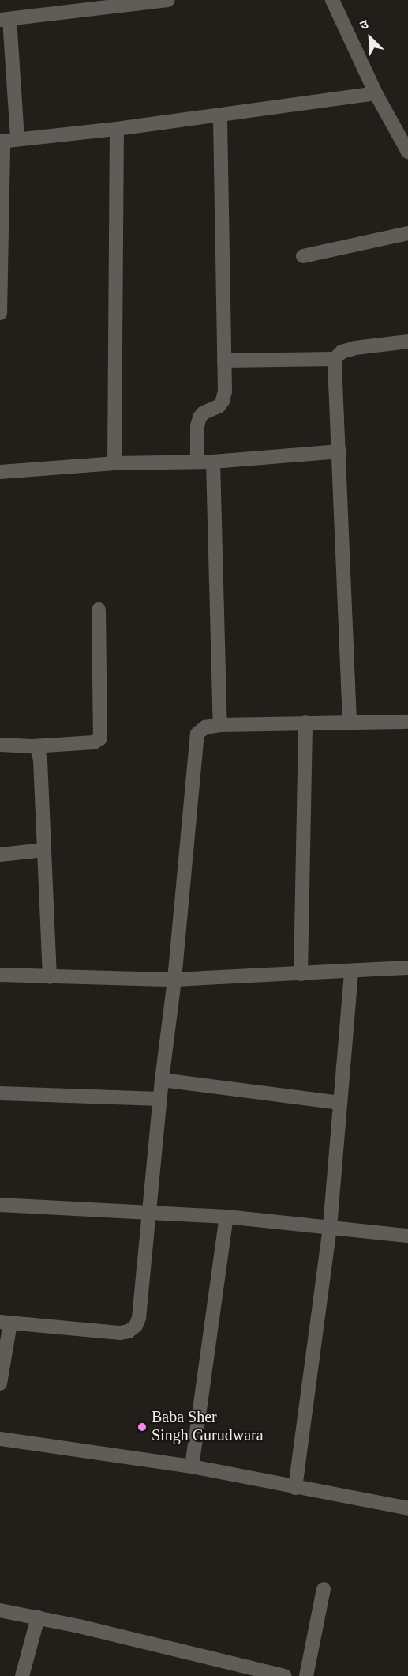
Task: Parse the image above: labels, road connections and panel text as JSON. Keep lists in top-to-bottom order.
{
  "places": ["Baba Sher Singh Gurudwara"],
  "north": "top left"
}
